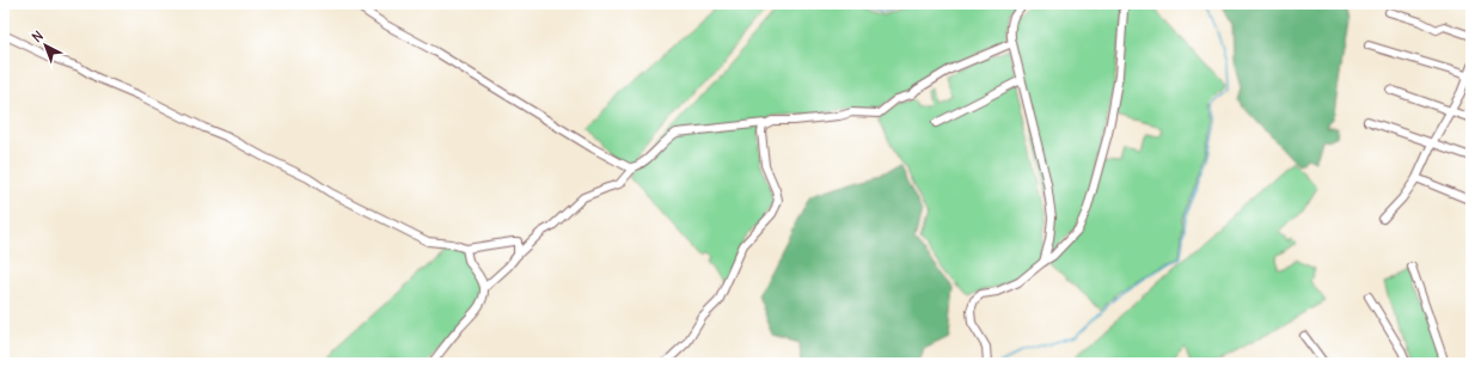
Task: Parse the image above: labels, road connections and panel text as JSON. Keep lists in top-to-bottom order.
{
  "north": "top left"
}
